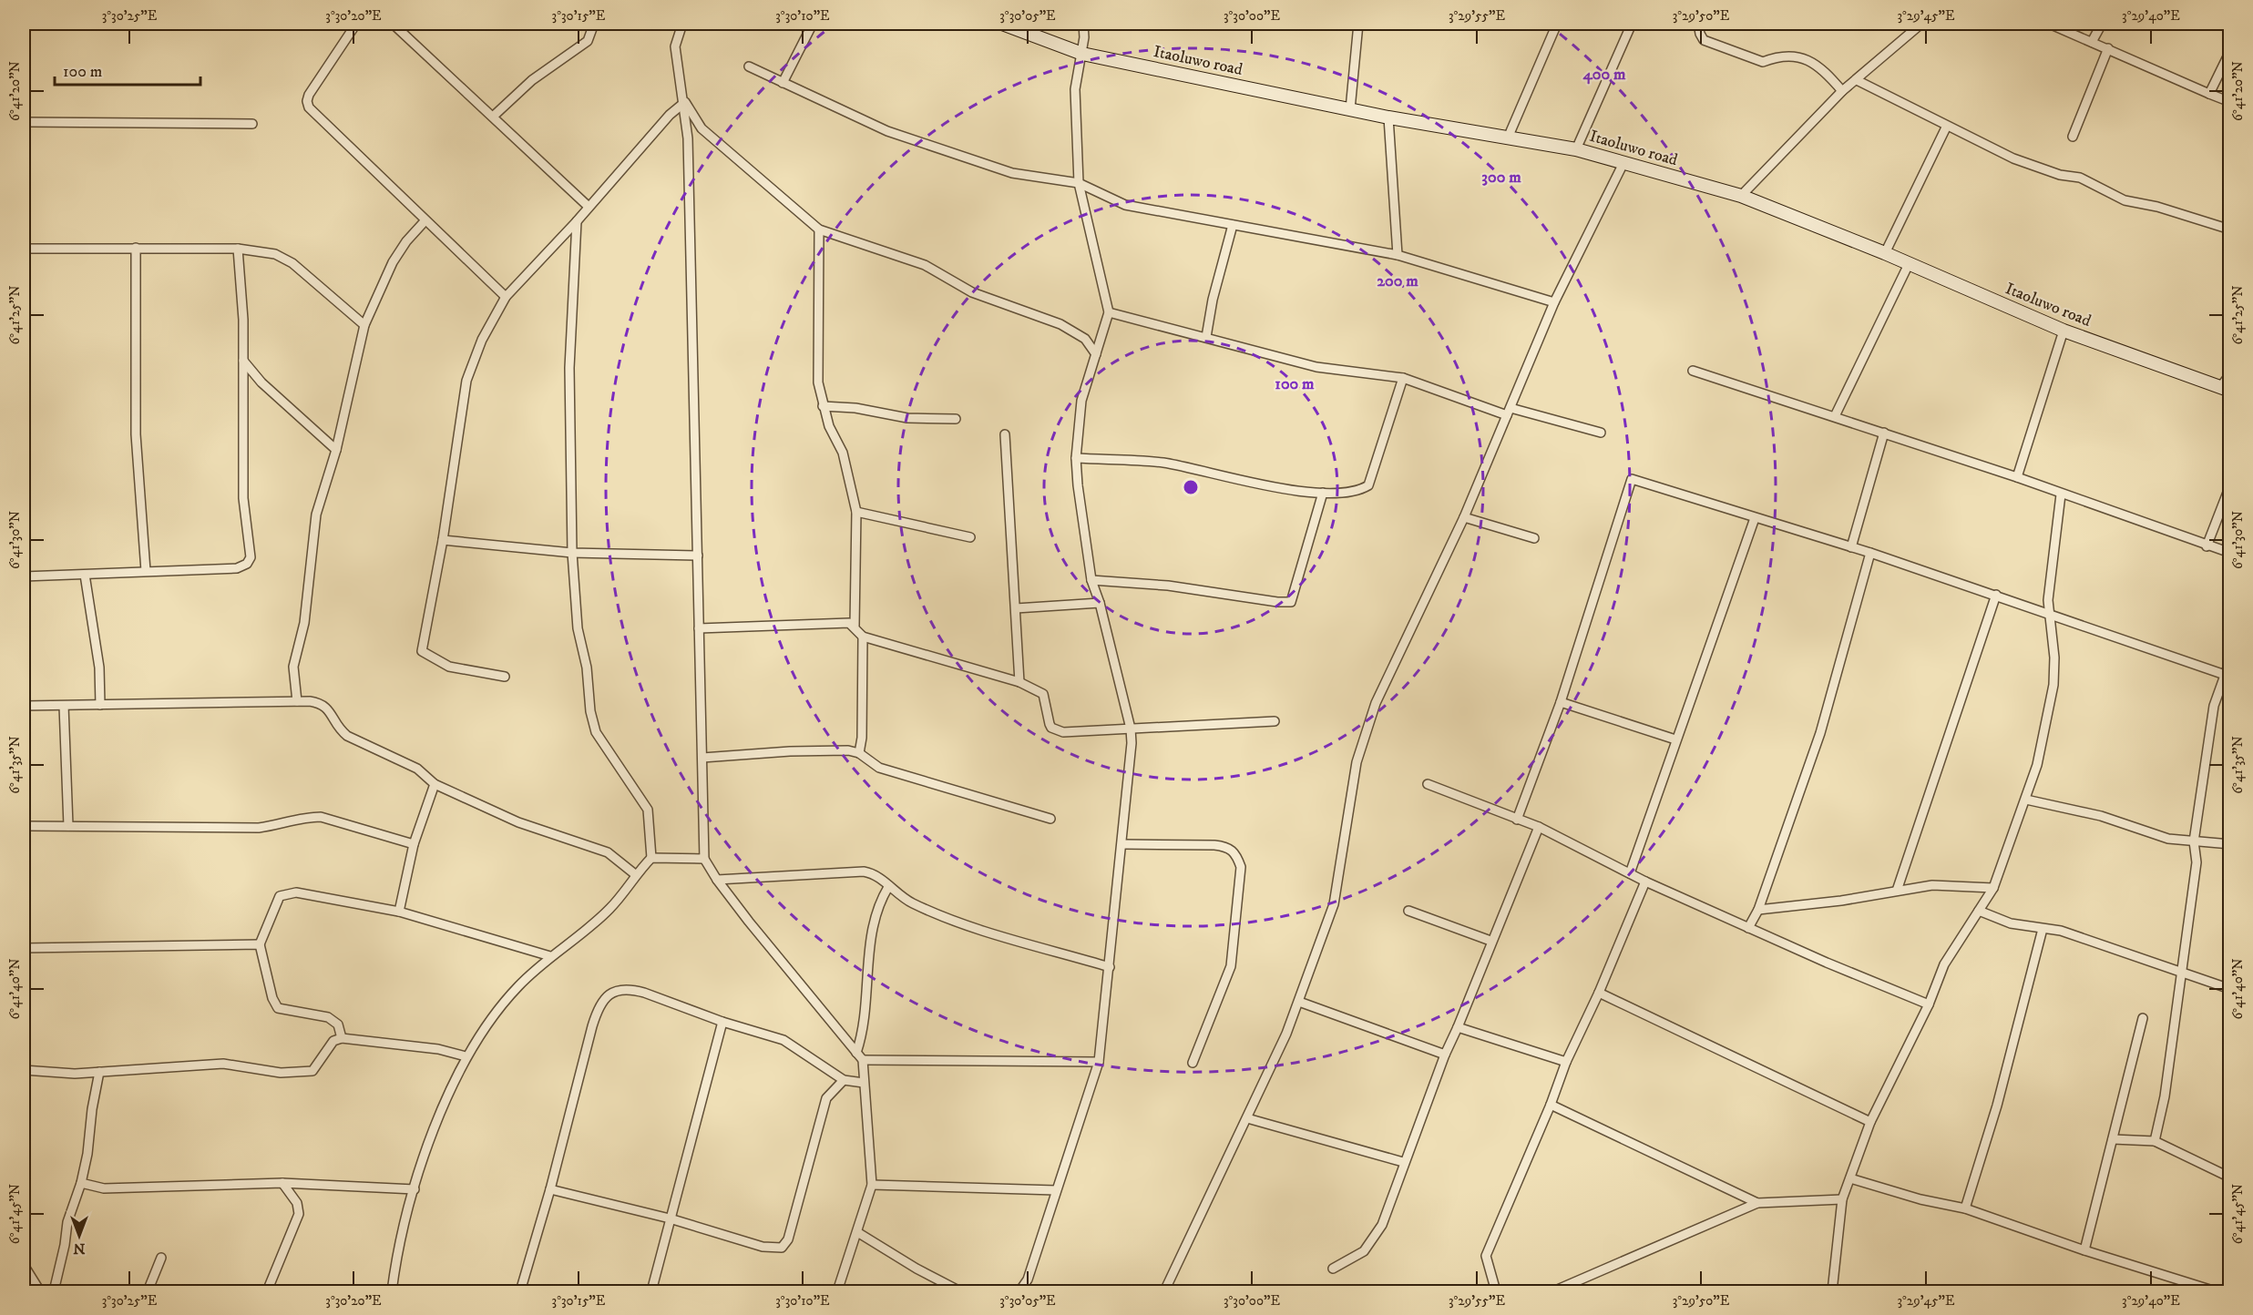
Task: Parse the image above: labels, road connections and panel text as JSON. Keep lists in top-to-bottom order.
{
  "streets": {
    "street": ["Itaoluwo road"]
  },
  "scale_bar": "100 m",
  "north": "bottom",
  "coordinates": [
    "3°30'25\"E",
    "3°30'20\"E",
    "3°30'15\"E",
    "3°30'10\"E",
    "3°30'05\"E",
    "3°30'00\"E",
    "3°29'55\"E",
    "3°29'50\"E",
    "3°29'45\"E",
    "3°29'40\"E",
    "6°41'20\"N",
    "6°41'25\"N",
    "6°41'30\"N",
    "6°41'35\"N",
    "6°41'40\"N",
    "6°41'45\"N"
  ],
  "rings": [
    "400 m",
    "300 m",
    "200 m",
    "100 m"
  ]
}
